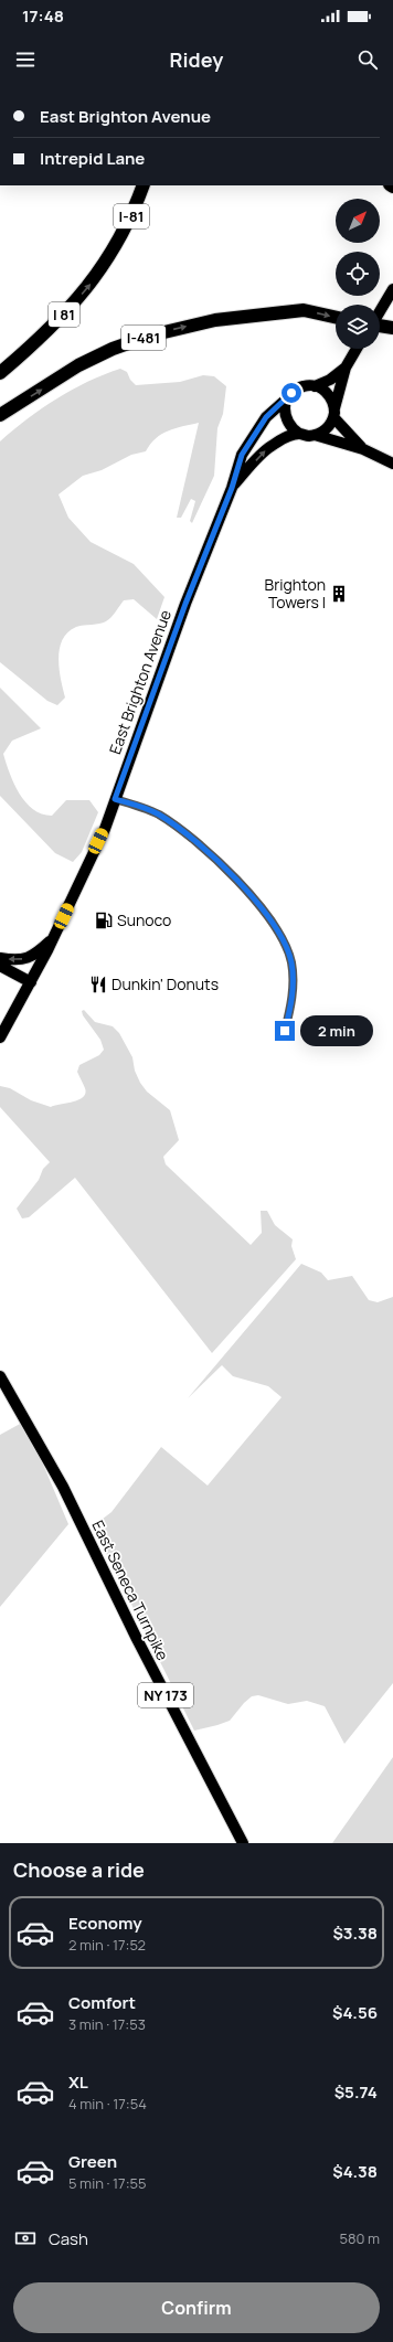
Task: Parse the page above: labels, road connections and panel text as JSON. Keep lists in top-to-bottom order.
{
  "streets": {
    "highway": ["I-81", "I 81", "I-481"],
    "main road": ["East Brighton Avenue", "East Seneca Turnpike", "NY 173"]
  },
  "crossings": [
    ["I-81", "I 81"]
  ],
  "places": {
    "building": ["Brighton Towers I"],
    "fuel station": ["Sunoco"],
    "restaurant": ["Dunkin' Donuts"]
  },
  "north": "top right",
  "page": {
    "status": "17:48",
    "header": "Ridey",
    "banner": ["East Brighton Avenue", "Intrepid Lane"],
    "bubble": "2 min",
    "heading": "Choose a ride",
    "list": [
      {
        "name": "Economy",
        "note": "2 min · 17:52",
        "value": "$3.38"
      },
      {
        "name": "Comfort",
        "note": "3 min · 17:53",
        "value": "$4.56"
      },
      {
        "name": "XL",
        "note": "4 min · 17:54",
        "value": "$5.74"
      },
      {
        "name": "Green",
        "note": "5 min · 17:55",
        "value": "$4.38"
      }
    ],
    "pay": ["Cash", "580 m"],
    "buttons": "Confirm"
  }
}
